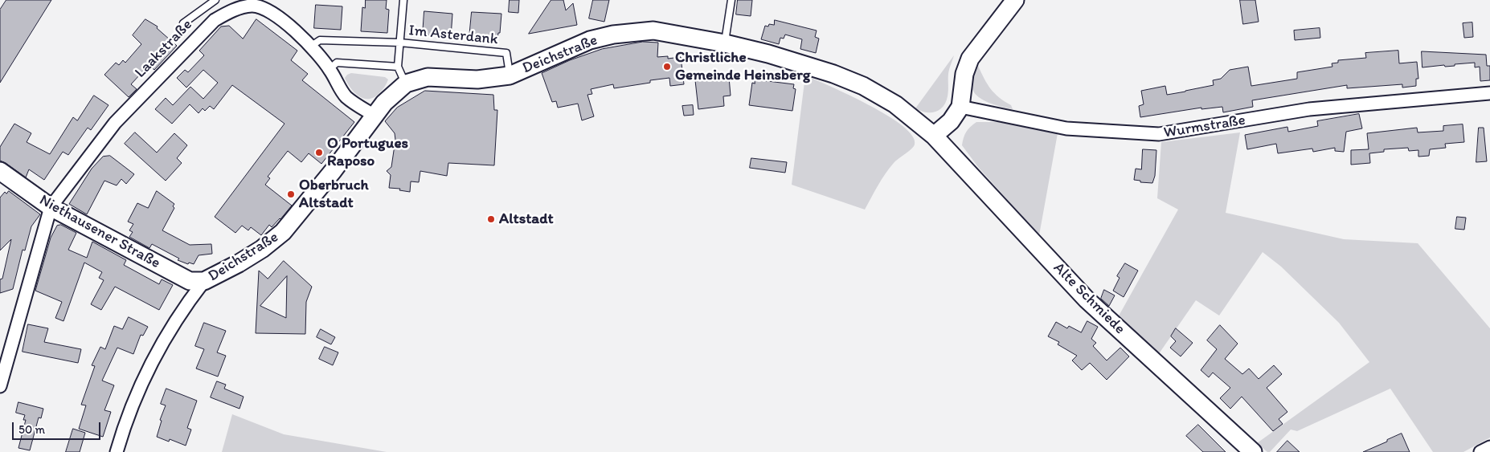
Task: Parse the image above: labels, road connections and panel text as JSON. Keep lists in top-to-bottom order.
{
  "streets": {
    "street": [
      "Laakstraße",
      "Deichstraße",
      "Wurmstraße",
      "Niethausener Straße",
      "Alte Schmiede"
    ],
    "lane": ["Im Asterdank"]
  },
  "crossings": [
    ["Im Asterdank", "Laakstraße"],
    ["Im Asterdank", "Deichstraße"],
    ["Laakstraße", "Deichstraße"],
    ["Laakstraße", "Niethausener Straße"],
    ["Deichstraße", "Niethausener Straße"],
    ["Deichstraße", "Alte Schmiede"]
  ],
  "places": [
    "Christliche Gemeinde Heinsberg",
    "O Portugues Raposo",
    "Oberbruch Altstadt",
    "Altstadt"
  ],
  "scale_bar": "50 m"
}
